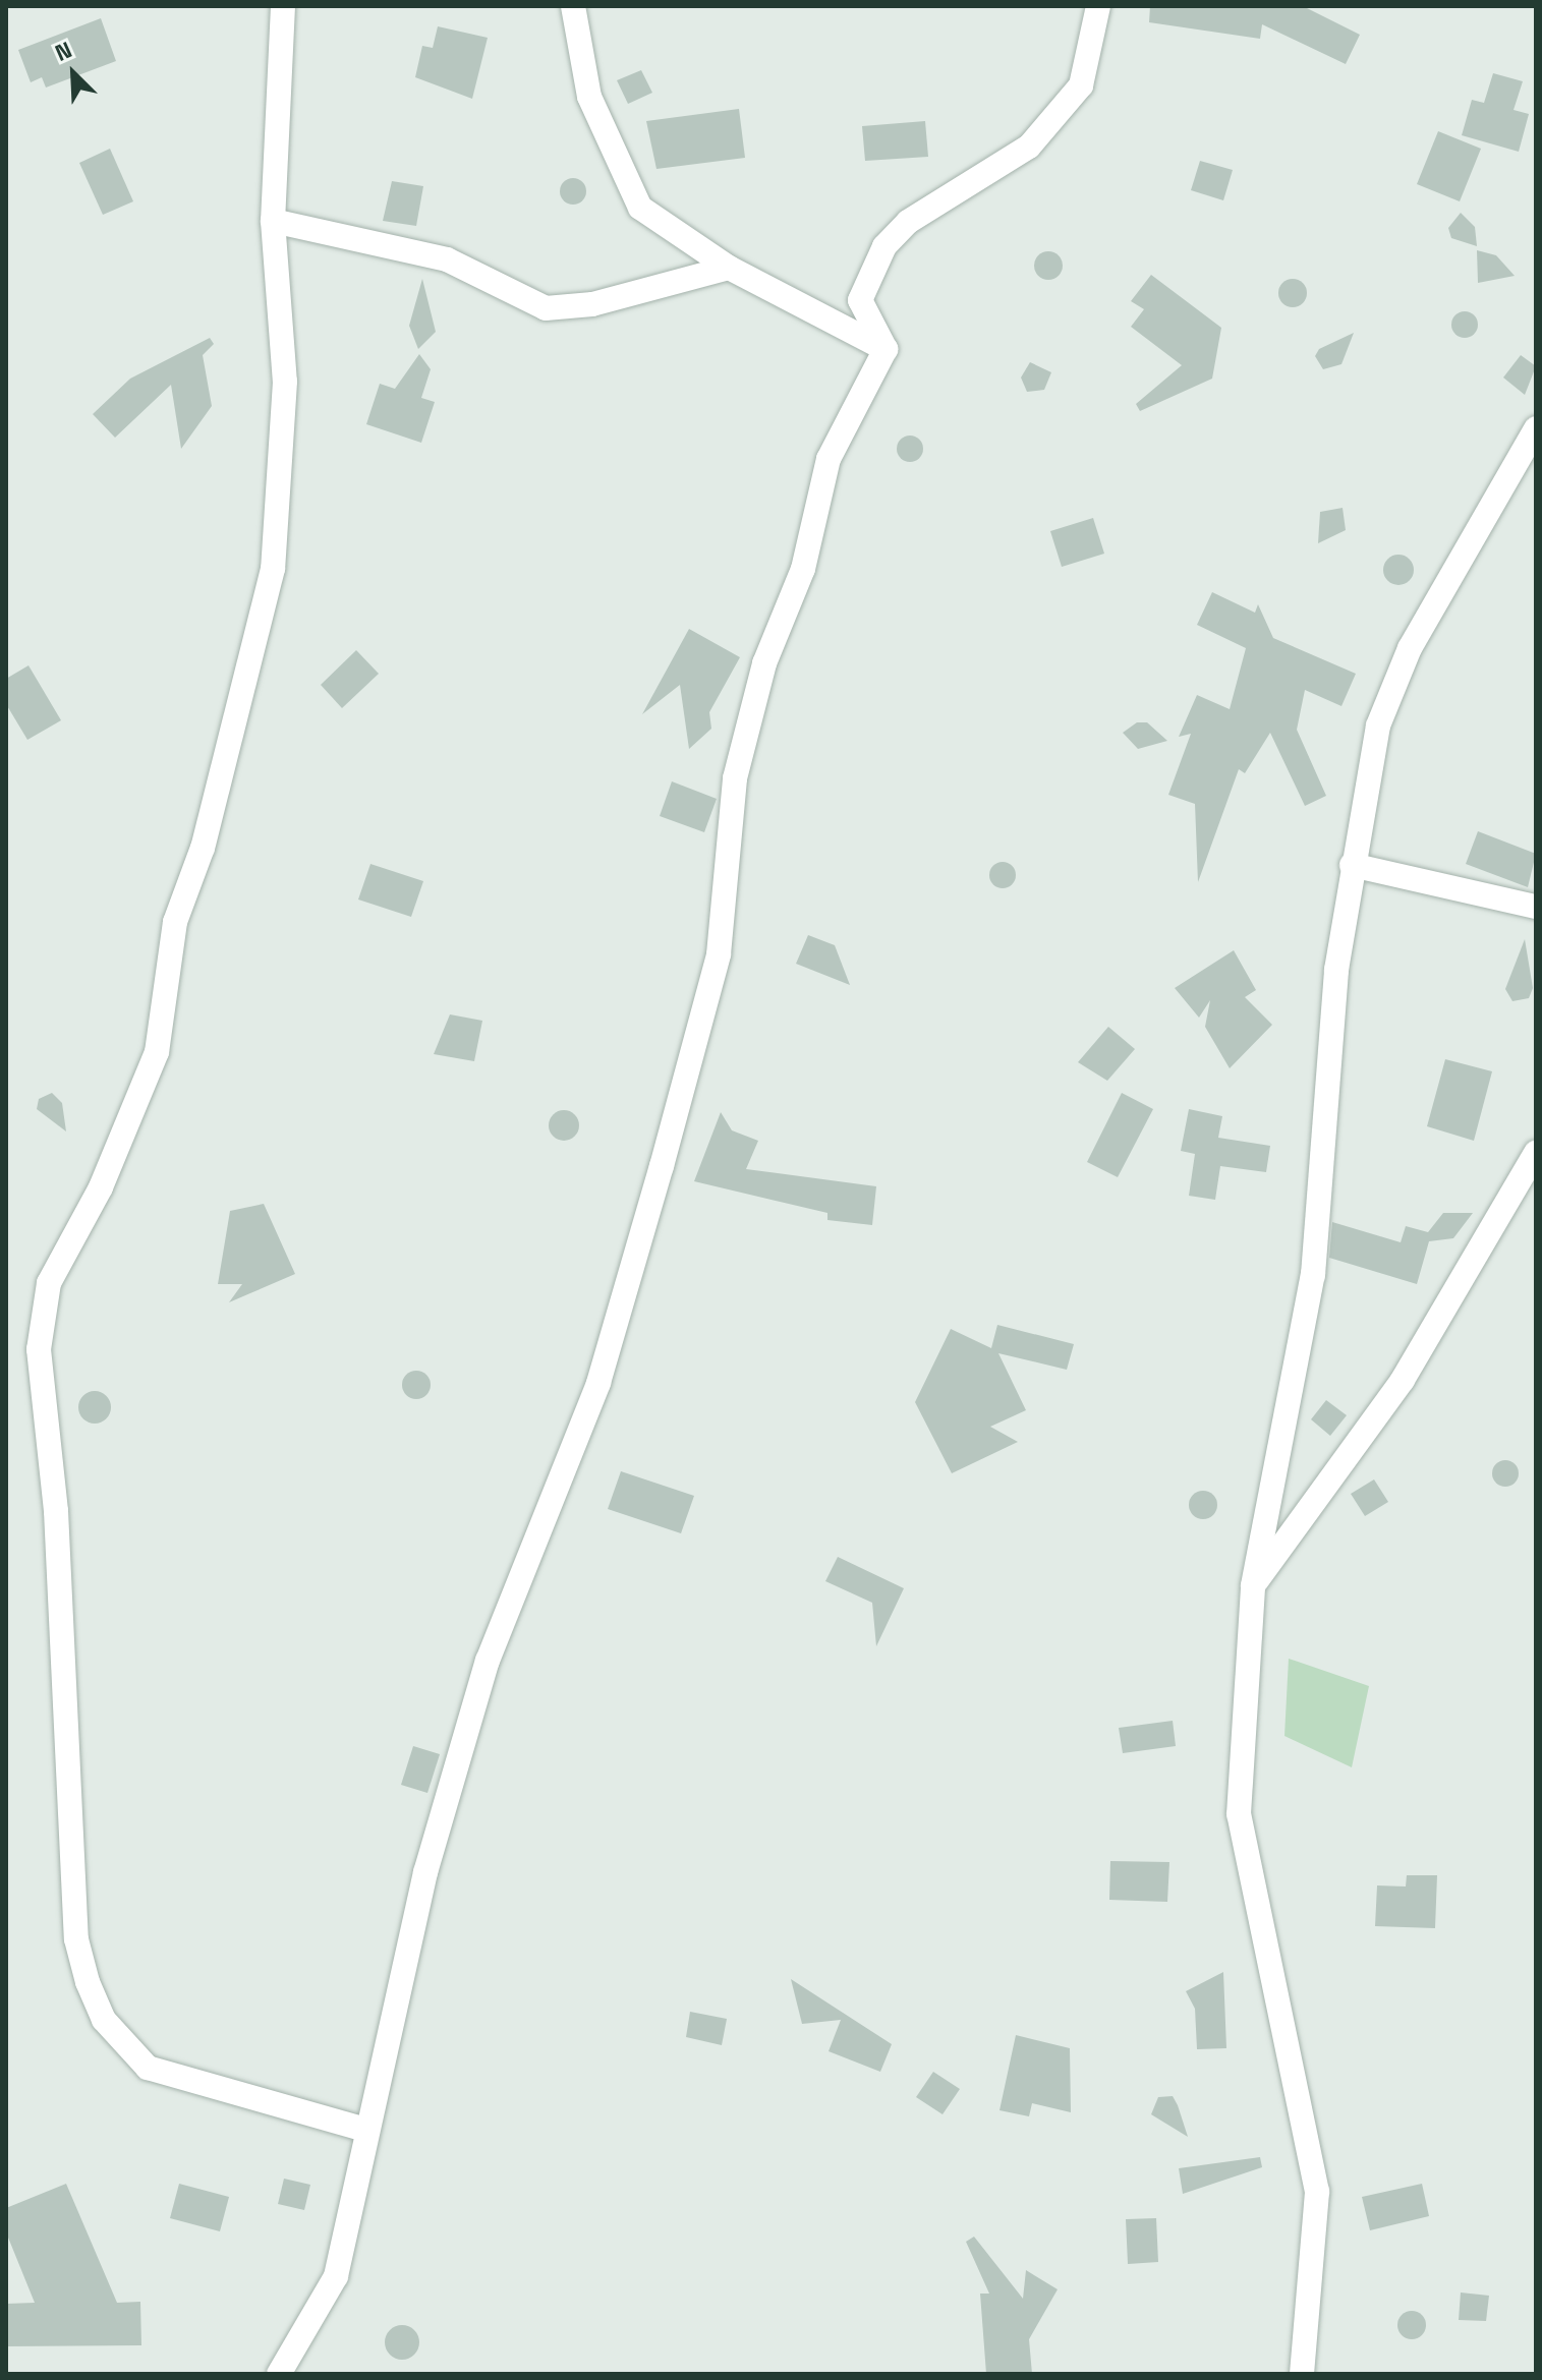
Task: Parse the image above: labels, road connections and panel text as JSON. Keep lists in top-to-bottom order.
{
  "north": "top left"
}
